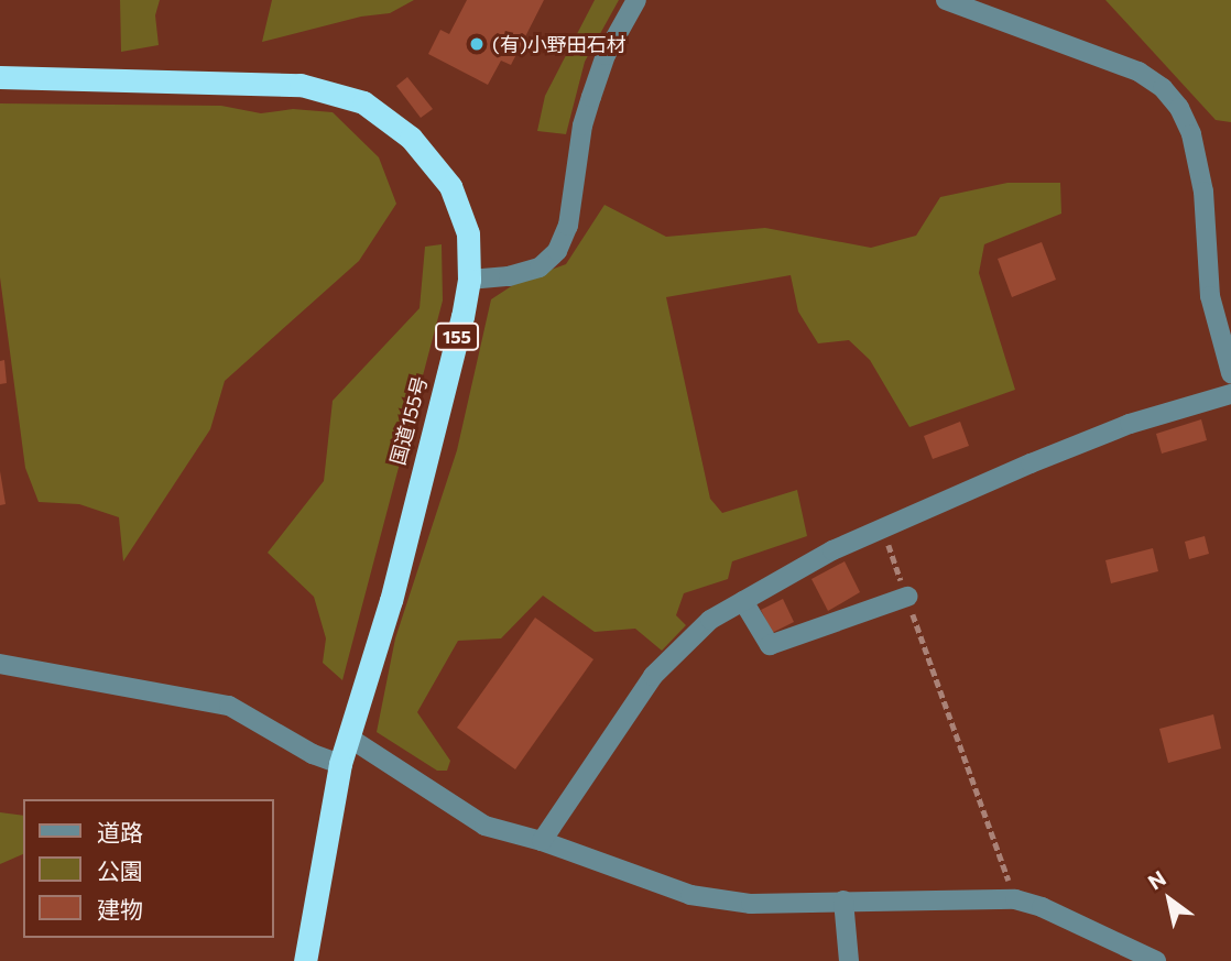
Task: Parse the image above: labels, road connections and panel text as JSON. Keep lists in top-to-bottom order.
{
  "streets": {
    "highway": ["155", "国道155号"]
  },
  "places": ["(有)小野田石材"],
  "legend": ["道路", "公園", "建物"],
  "north": "top left"
}
